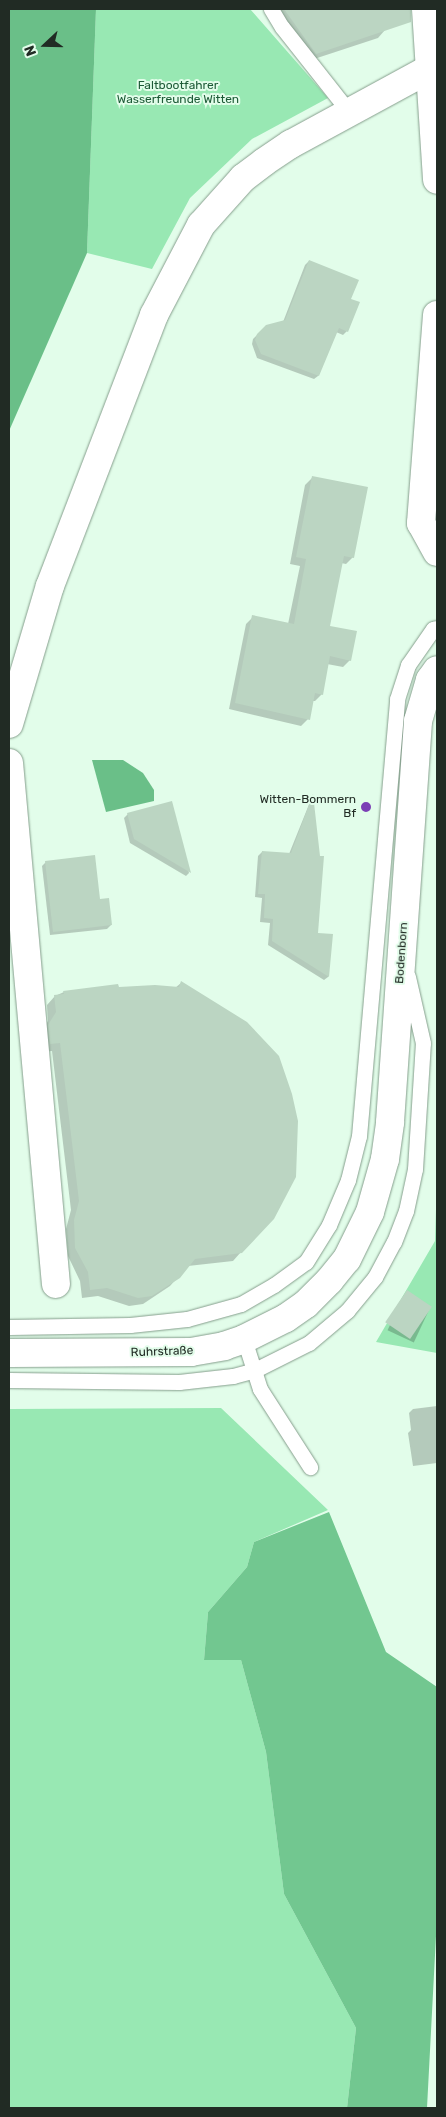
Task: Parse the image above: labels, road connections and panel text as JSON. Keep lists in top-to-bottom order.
{
  "streets": {
    "street": ["Bodenborn", "Ruhrstraße"]
  },
  "crossings": [
    ["Bodenborn", "Ruhrstraße"]
  ],
  "parks": ["Faltbootfahrer Wasserfreunde Witten"],
  "places": ["Witten-Bommern Bf"],
  "north": "left"
}
